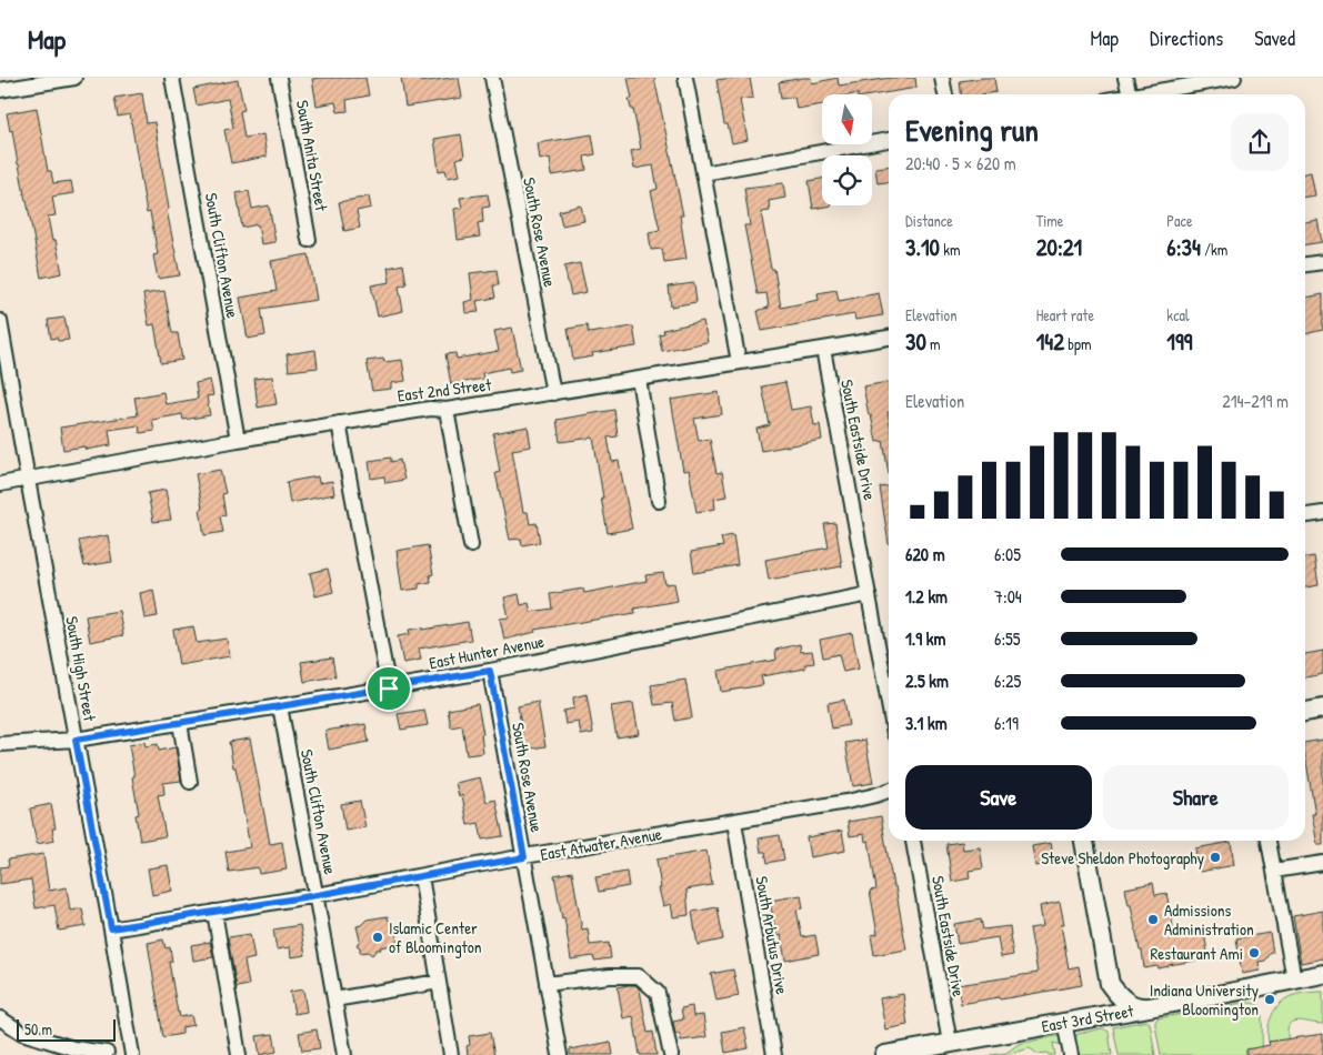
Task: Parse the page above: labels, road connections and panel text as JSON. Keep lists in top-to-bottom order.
{
  "streets": {
    "main road": ["East 3rd Street"],
    "street": [
      "South Anita Street",
      "South Rose Avenue",
      "South Clifton Avenue",
      "East 2nd Street",
      "South Eastside Drive",
      "East Hunter Avenue",
      "South High Street",
      "East Atwater Avenue",
      "South Arbutus Drive"
    ]
  },
  "crossings": [
    ["South Rose Avenue", "East 2nd Street"],
    ["South Rose Avenue", "East Hunter Avenue"],
    ["South Rose Avenue", "East Atwater Avenue"],
    ["South Clifton Avenue", "East 2nd Street"],
    ["South Clifton Avenue", "East Hunter Avenue"],
    ["South Clifton Avenue", "East Atwater Avenue"],
    ["East 2nd Street", "South Eastside Drive"],
    ["East 2nd Street", "South High Street"],
    ["South Eastside Drive", "East Hunter Avenue"],
    ["South Eastside Drive", "East 3rd Street"],
    ["East Hunter Avenue", "South High Street"],
    ["South High Street", "East Atwater Avenue"],
    ["East Atwater Avenue", "South Arbutus Drive"]
  ],
  "places": [
    "Steve Sheldon Photography",
    "Admissions Administration",
    "Islamic Center of Bloomington",
    "Restaurant Ami",
    "Indiana University Bloomington"
  ],
  "scale_bar": "50 m",
  "north": "bottom",
  "page": {
    "header": "Map",
    "nav": ["Map", "Directions", "Saved"],
    "heading": ["Evening run", "20:40 · 5 × 620 m"],
    "stats": [
      ["Distance", "3.10 km"],
      ["Time", "20:21"],
      ["Pace", "6:34 /km"],
      ["Elevation", "30 m"],
      ["Heart rate", "142 bpm"],
      ["kcal", "199"]
    ],
    "chart": ["Elevation", "214–219 m"],
    "list": [
      {
        "name": "620 m",
        "note": "6:05"
      },
      {
        "name": "1.2 km",
        "note": "7:04"
      },
      {
        "name": "1.9 km",
        "note": "6:55"
      },
      {
        "name": "2.5 km",
        "note": "6:25"
      },
      {
        "name": "3.1 km",
        "note": "6:19"
      }
    ],
    "buttons": ["Save", "Share"],
    "scale": "50 m"
  }
}
